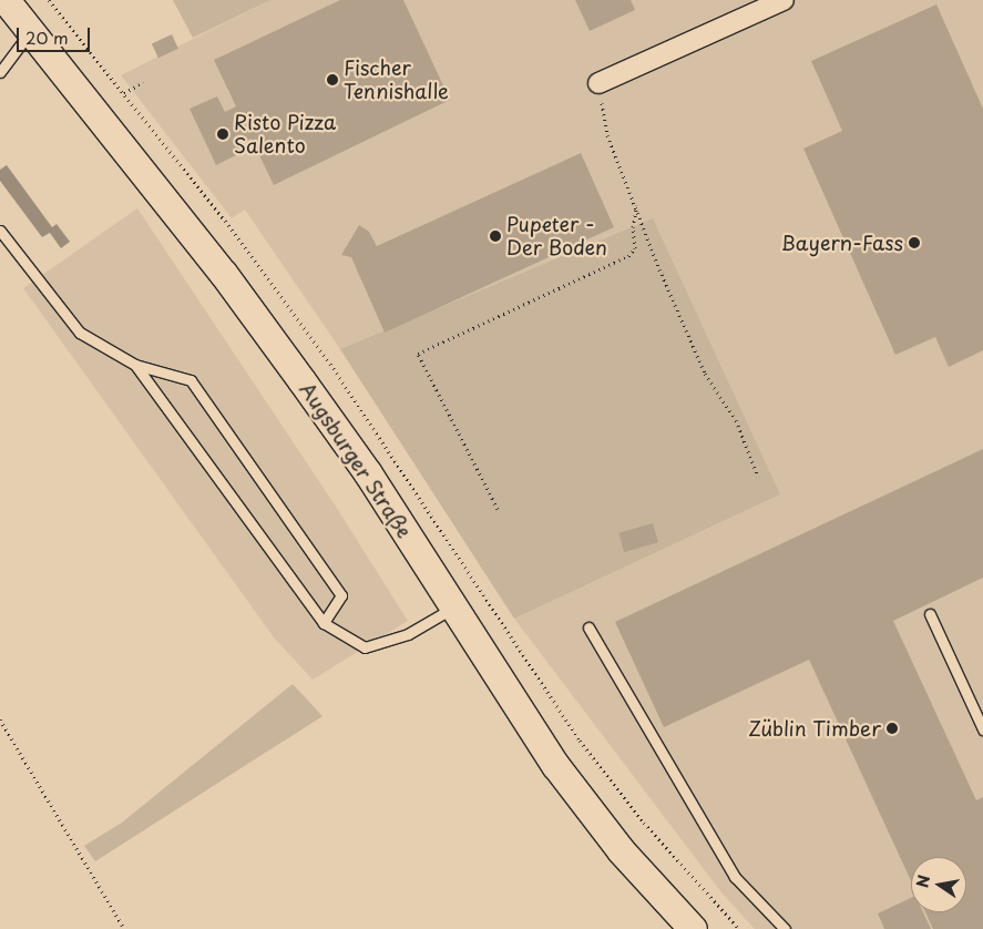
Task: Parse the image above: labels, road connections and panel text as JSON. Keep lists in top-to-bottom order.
{
  "streets": {
    "main road": ["Augsburger Straße"]
  },
  "places": [
    "Fischer Tennishalle",
    "Risto Pizza Salento",
    "Pupeter - Der Boden",
    "Bayern-Fass",
    "Züblin Timber"
  ],
  "scale_bar": "20 m",
  "north": "left"
}
